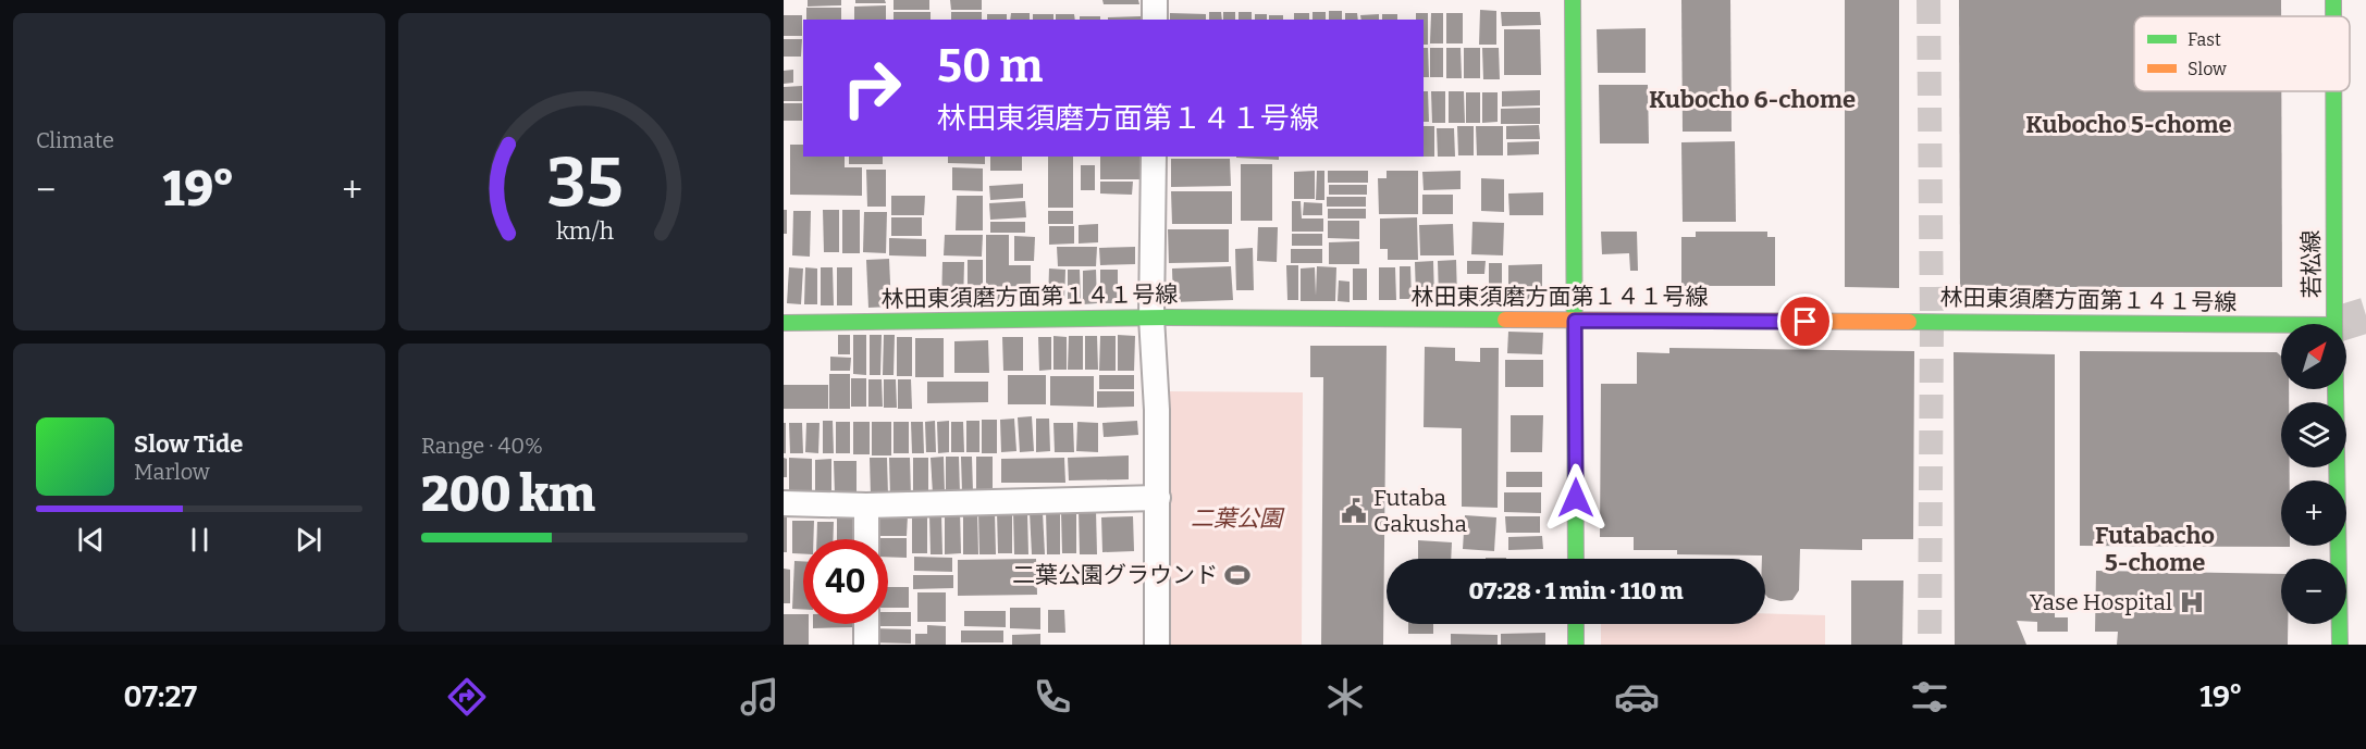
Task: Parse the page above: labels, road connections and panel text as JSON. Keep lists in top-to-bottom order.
{
  "streets": {
    "street": ["若松線", "林田東須磨方面第１４１号線"]
  },
  "districts": ["Kubocho 6-chome", "Kubocho 5-chome", "Futabacho 5-chome"],
  "parks": ["二葉公園"],
  "places": {
    "public building": ["Futaba Gakusha"],
    "sports": ["二葉公園グラウンド"],
    "hospital": ["Yase Hospital"]
  },
  "legend": ["Fast", "Slow"],
  "north": "top right",
  "page": {
    "tile": [
      "Climate",
      ["Range · 40%", "200 km"]
    ],
    "turn": ["50 m", "林田東須磨方面第１４１号線"],
    "heat": ["−", "19°", "+"],
    "map_buttons": ["+", "−"],
    "song": ["Slow Tide", "Marlow"],
    "limit": "40",
    "trip": "07:28 · 1 min · 110 m",
    "tabs": ["07:27", "19°"],
    "gauge": ["35", "km/h"]
  }
}
